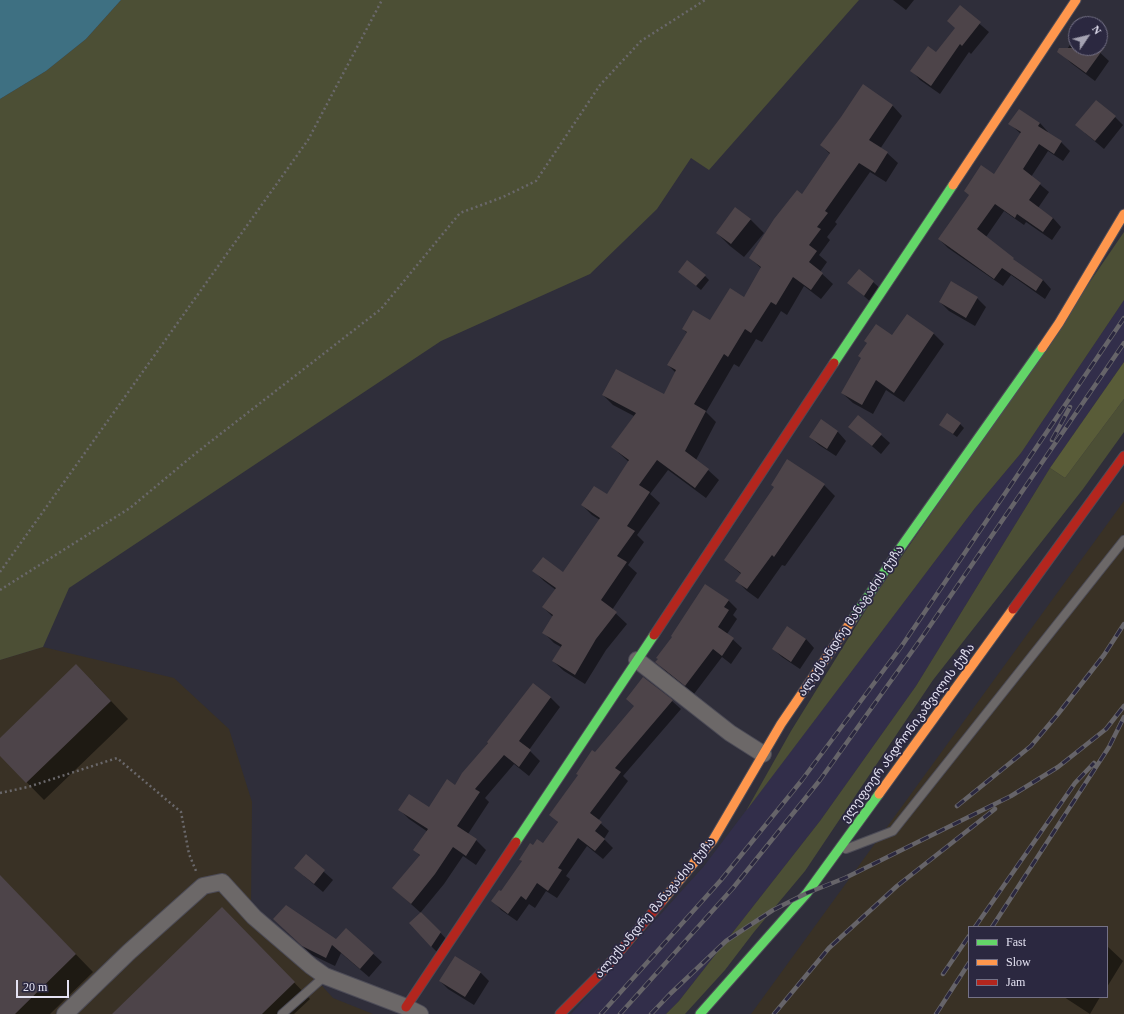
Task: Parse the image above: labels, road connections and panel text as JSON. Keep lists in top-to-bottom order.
{
  "streets": {
    "street": ["ალექსანდრე მანაგაძის ქუჩა", "ელეფთერ ანდრონიკაშვილის ქუჩა"]
  },
  "legend": ["Fast", "Slow", "Jam"],
  "scale_bar": "20 m",
  "north": "top right"
}
